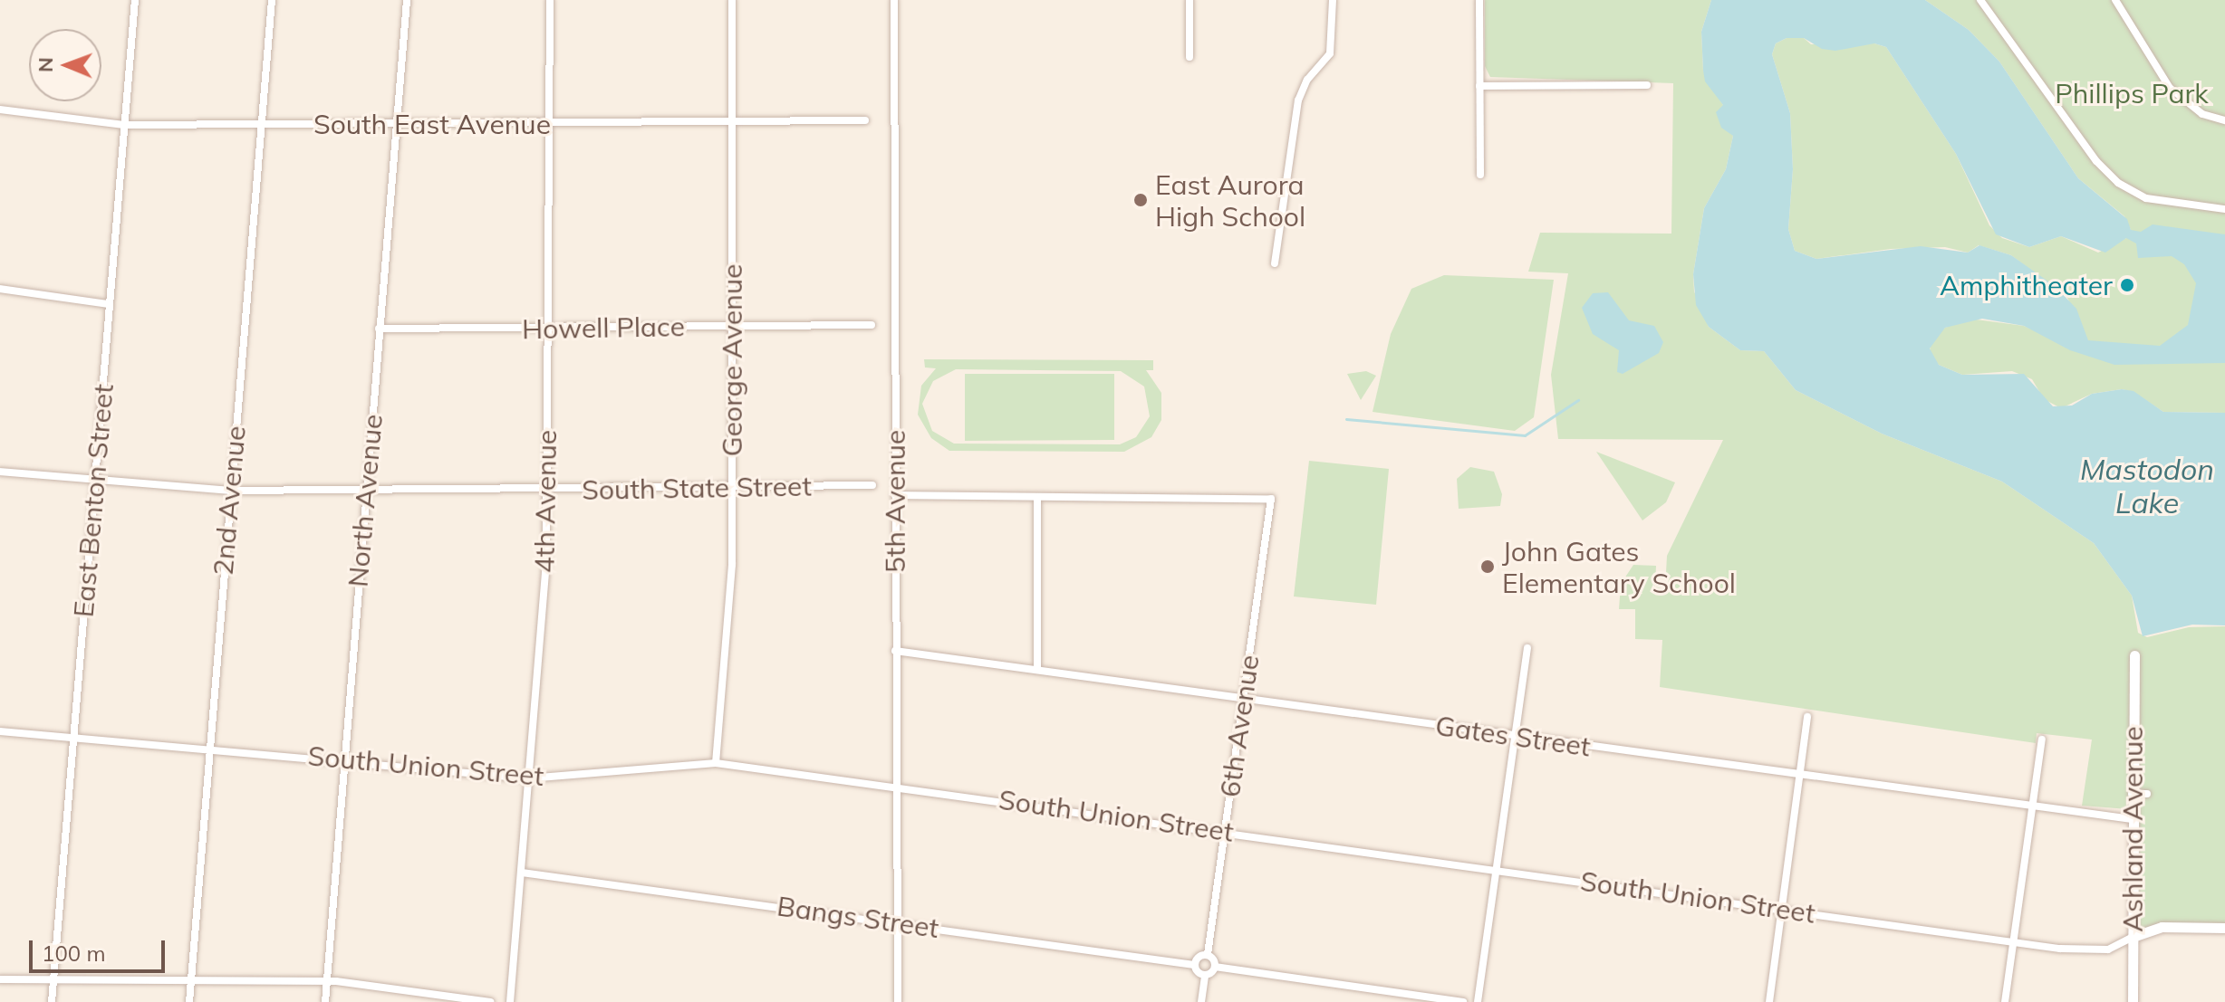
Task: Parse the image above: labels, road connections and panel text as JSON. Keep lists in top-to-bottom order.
{
  "streets": {
    "street": [
      "South East Avenue",
      "Howell Place",
      "George Avenue",
      "South State Street",
      "East Benton Street",
      "2nd Avenue",
      "North Avenue",
      "4th Avenue",
      "5th Avenue",
      "6th Avenue",
      "Gates Street",
      "South Union Street",
      "Ashland Avenue",
      "Bangs Street"
    ]
  },
  "crossings": [
    ["South East Avenue", "George Avenue"],
    ["South East Avenue", "East Benton Street"],
    ["South East Avenue", "2nd Avenue"],
    ["South East Avenue", "North Avenue"],
    ["South East Avenue", "4th Avenue"],
    ["Howell Place", "George Avenue"],
    ["Howell Place", "North Avenue"],
    ["Howell Place", "4th Avenue"],
    ["George Avenue", "South State Street"],
    ["George Avenue", "South Union Street"],
    ["South State Street", "East Benton Street"],
    ["South State Street", "2nd Avenue"],
    ["South State Street", "North Avenue"],
    ["South State Street", "4th Avenue"],
    ["East Benton Street", "South Union Street"],
    ["2nd Avenue", "South Union Street"],
    ["North Avenue", "South Union Street"],
    ["4th Avenue", "South Union Street"],
    ["4th Avenue", "Bangs Street"],
    ["5th Avenue", "Gates Street"],
    ["5th Avenue", "South Union Street"],
    ["5th Avenue", "Bangs Street"],
    ["6th Avenue", "Gates Street"],
    ["6th Avenue", "South Union Street"],
    ["Gates Street", "Ashland Avenue"],
    ["South Union Street", "Ashland Avenue"]
  ],
  "water": ["Mastodon Lake"],
  "parks": ["Phillips Park"],
  "places": ["East Aurora High School", "Amphitheater", "John Gates Elementary School"],
  "scale_bar": "100 m",
  "north": "left"
}
